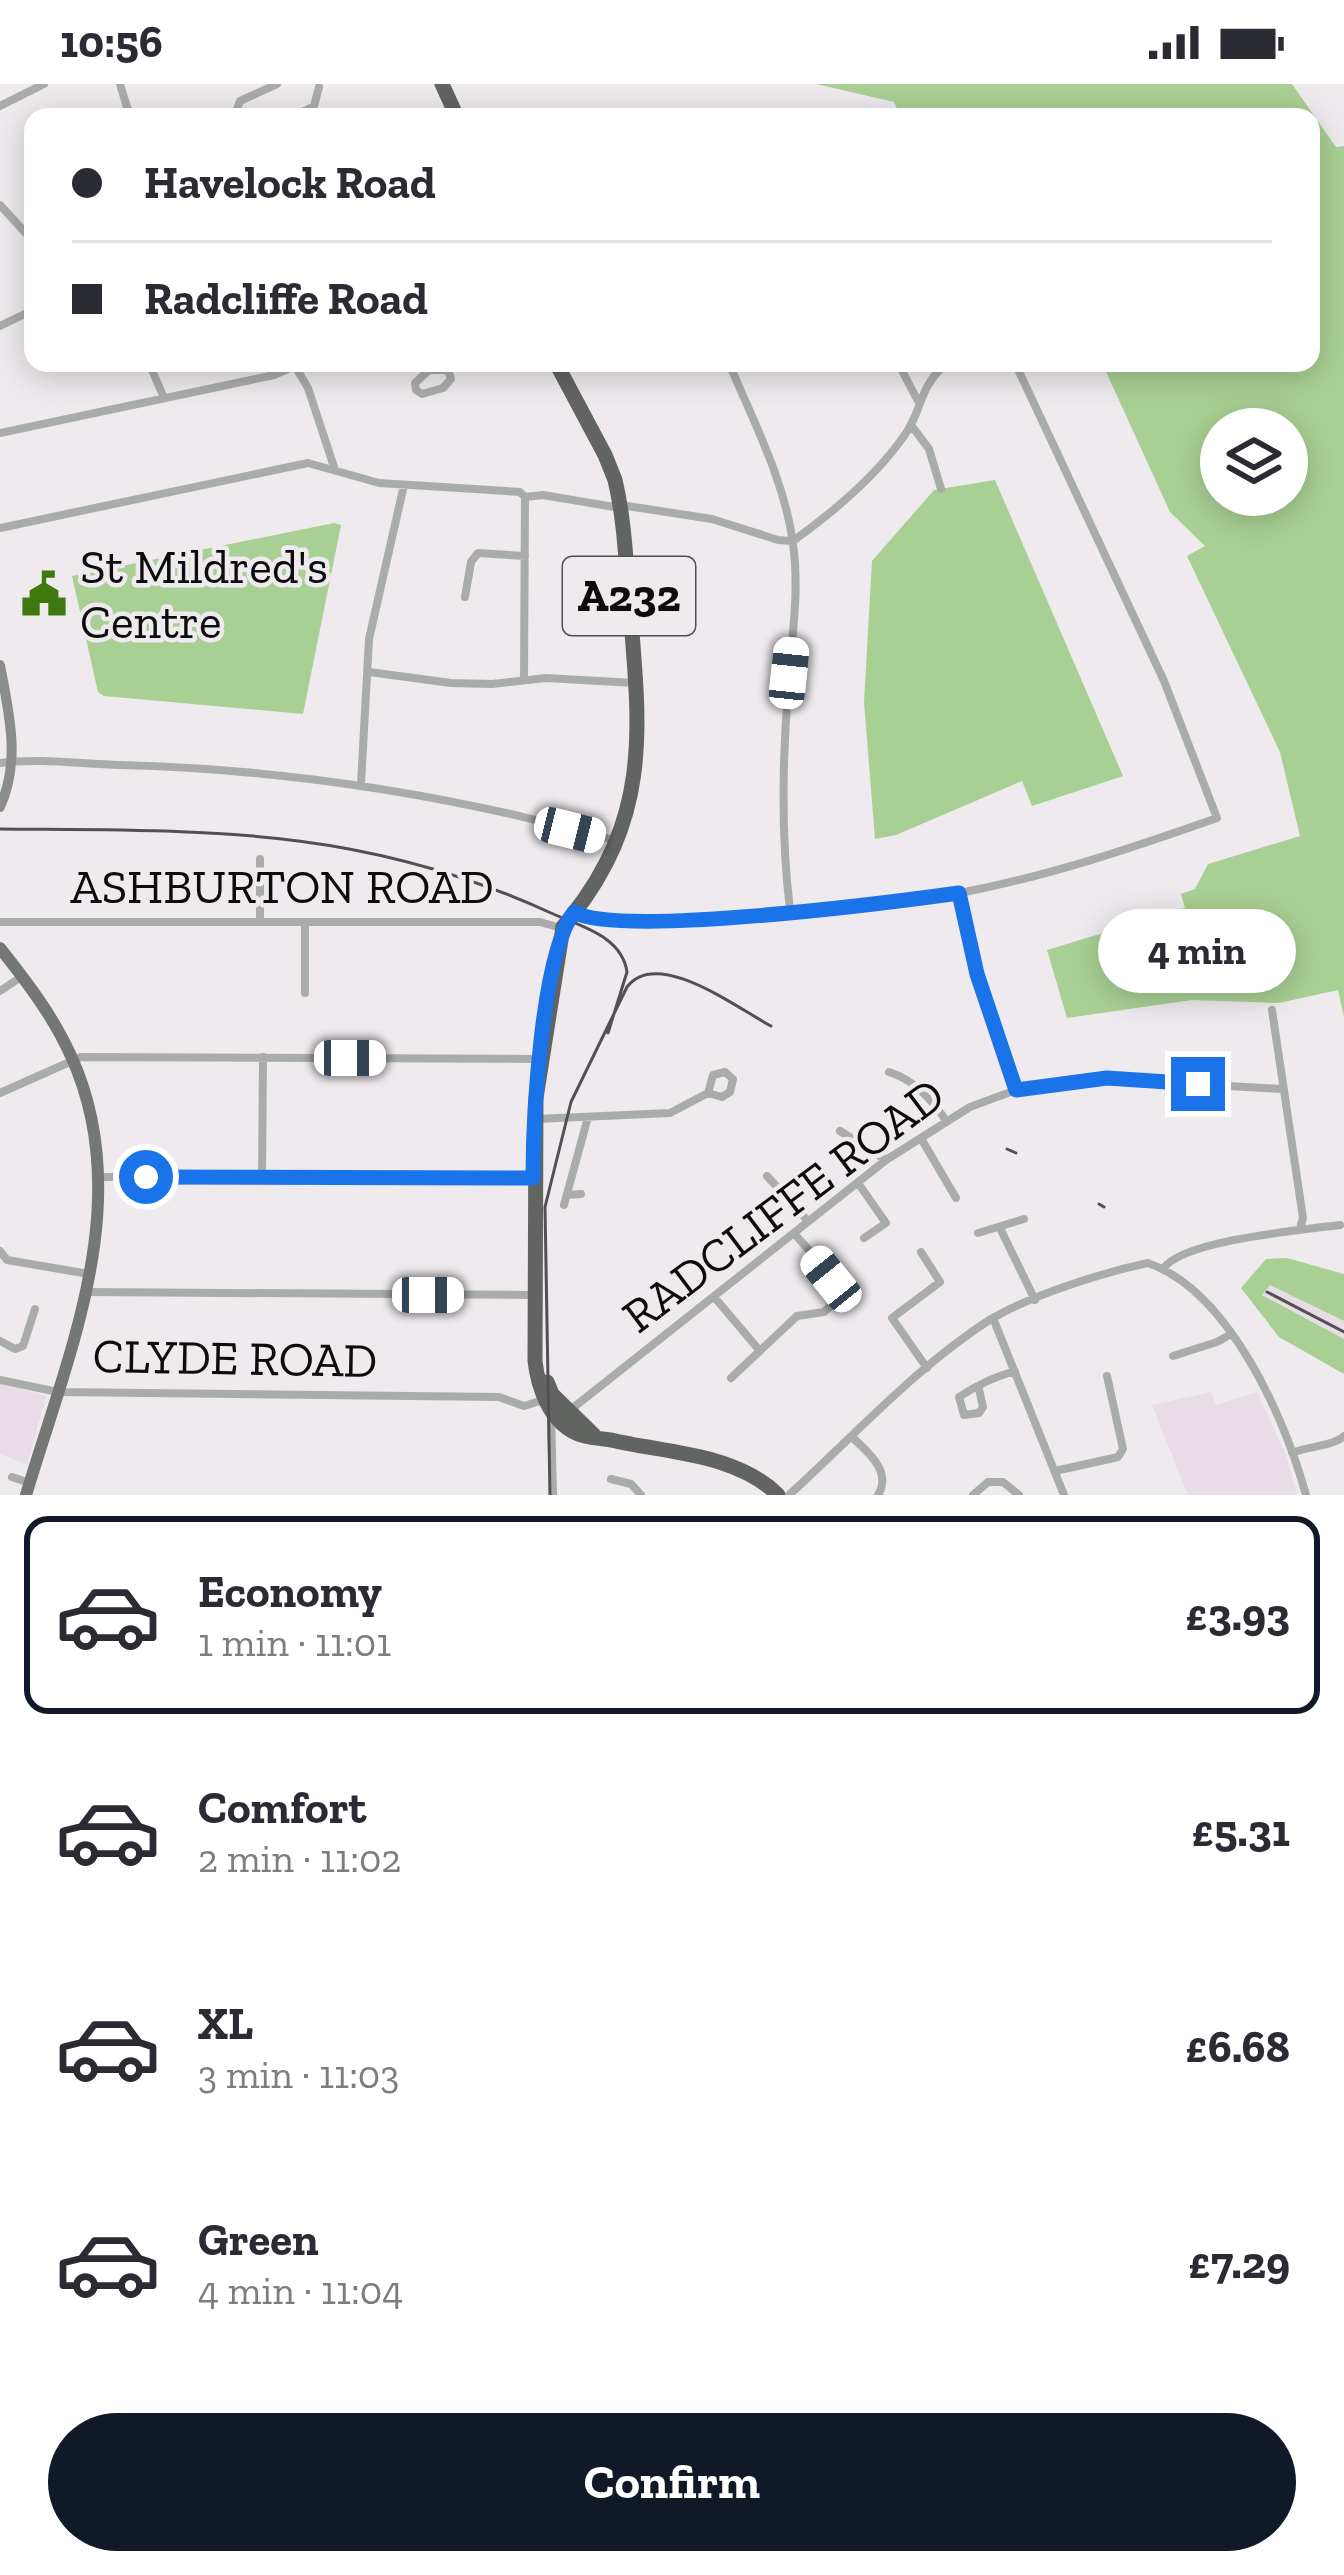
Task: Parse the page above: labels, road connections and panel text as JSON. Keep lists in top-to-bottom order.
{
  "streets": {
    "highway": ["A232"],
    "street": ["ASHBURTON ROAD", "RADCLIFFE ROAD", "CLYDE ROAD"]
  },
  "crossings": [
    ["A232", "ASHBURTON ROAD"],
    ["A232", "RADCLIFFE ROAD"],
    ["A232", "CLYDE ROAD"],
    ["RADCLIFFE ROAD", "CLYDE ROAD"]
  ],
  "places": {
    "public building": ["St Mildred's Centre"]
  },
  "page": {
    "status": "10:56",
    "banner": ["Havelock Road", "Radcliffe Road"],
    "bubble": "4 min",
    "list": [
      {
        "name": "Economy",
        "note": "1 min · 11:01",
        "value": "£3.93"
      },
      {
        "name": "Comfort",
        "note": "2 min · 11:02",
        "value": "£5.31"
      },
      {
        "name": "XL",
        "note": "3 min · 11:03",
        "value": "£6.68"
      },
      {
        "name": "Green",
        "note": "4 min · 11:04",
        "value": "£7.29"
      }
    ],
    "buttons": "Confirm"
  }
}
